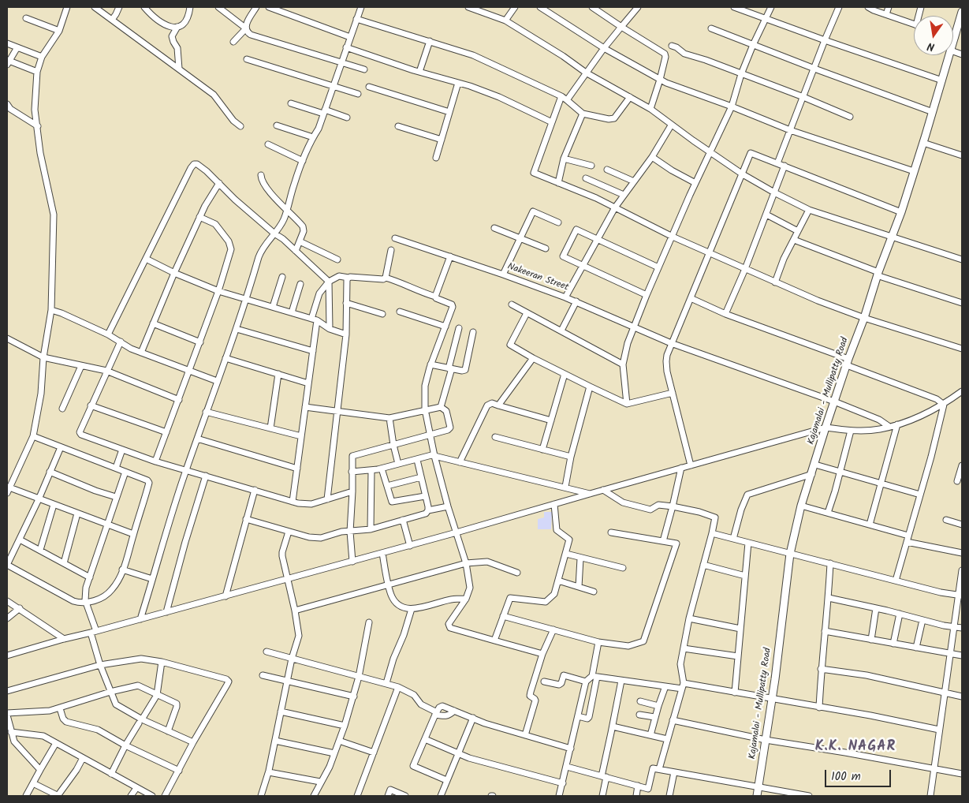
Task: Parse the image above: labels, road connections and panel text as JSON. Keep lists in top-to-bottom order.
{
  "streets": {
    "main road": ["Kajamalai - Mullipatty Road"],
    "street": ["Nakeeran Street"]
  },
  "crossings": [
    ["Nakeeran Street", "Kajamalai - Mullipatty Road"]
  ],
  "districts": ["K.K. NAGAR"],
  "scale_bar": "100 m",
  "north": "bottom"
}
